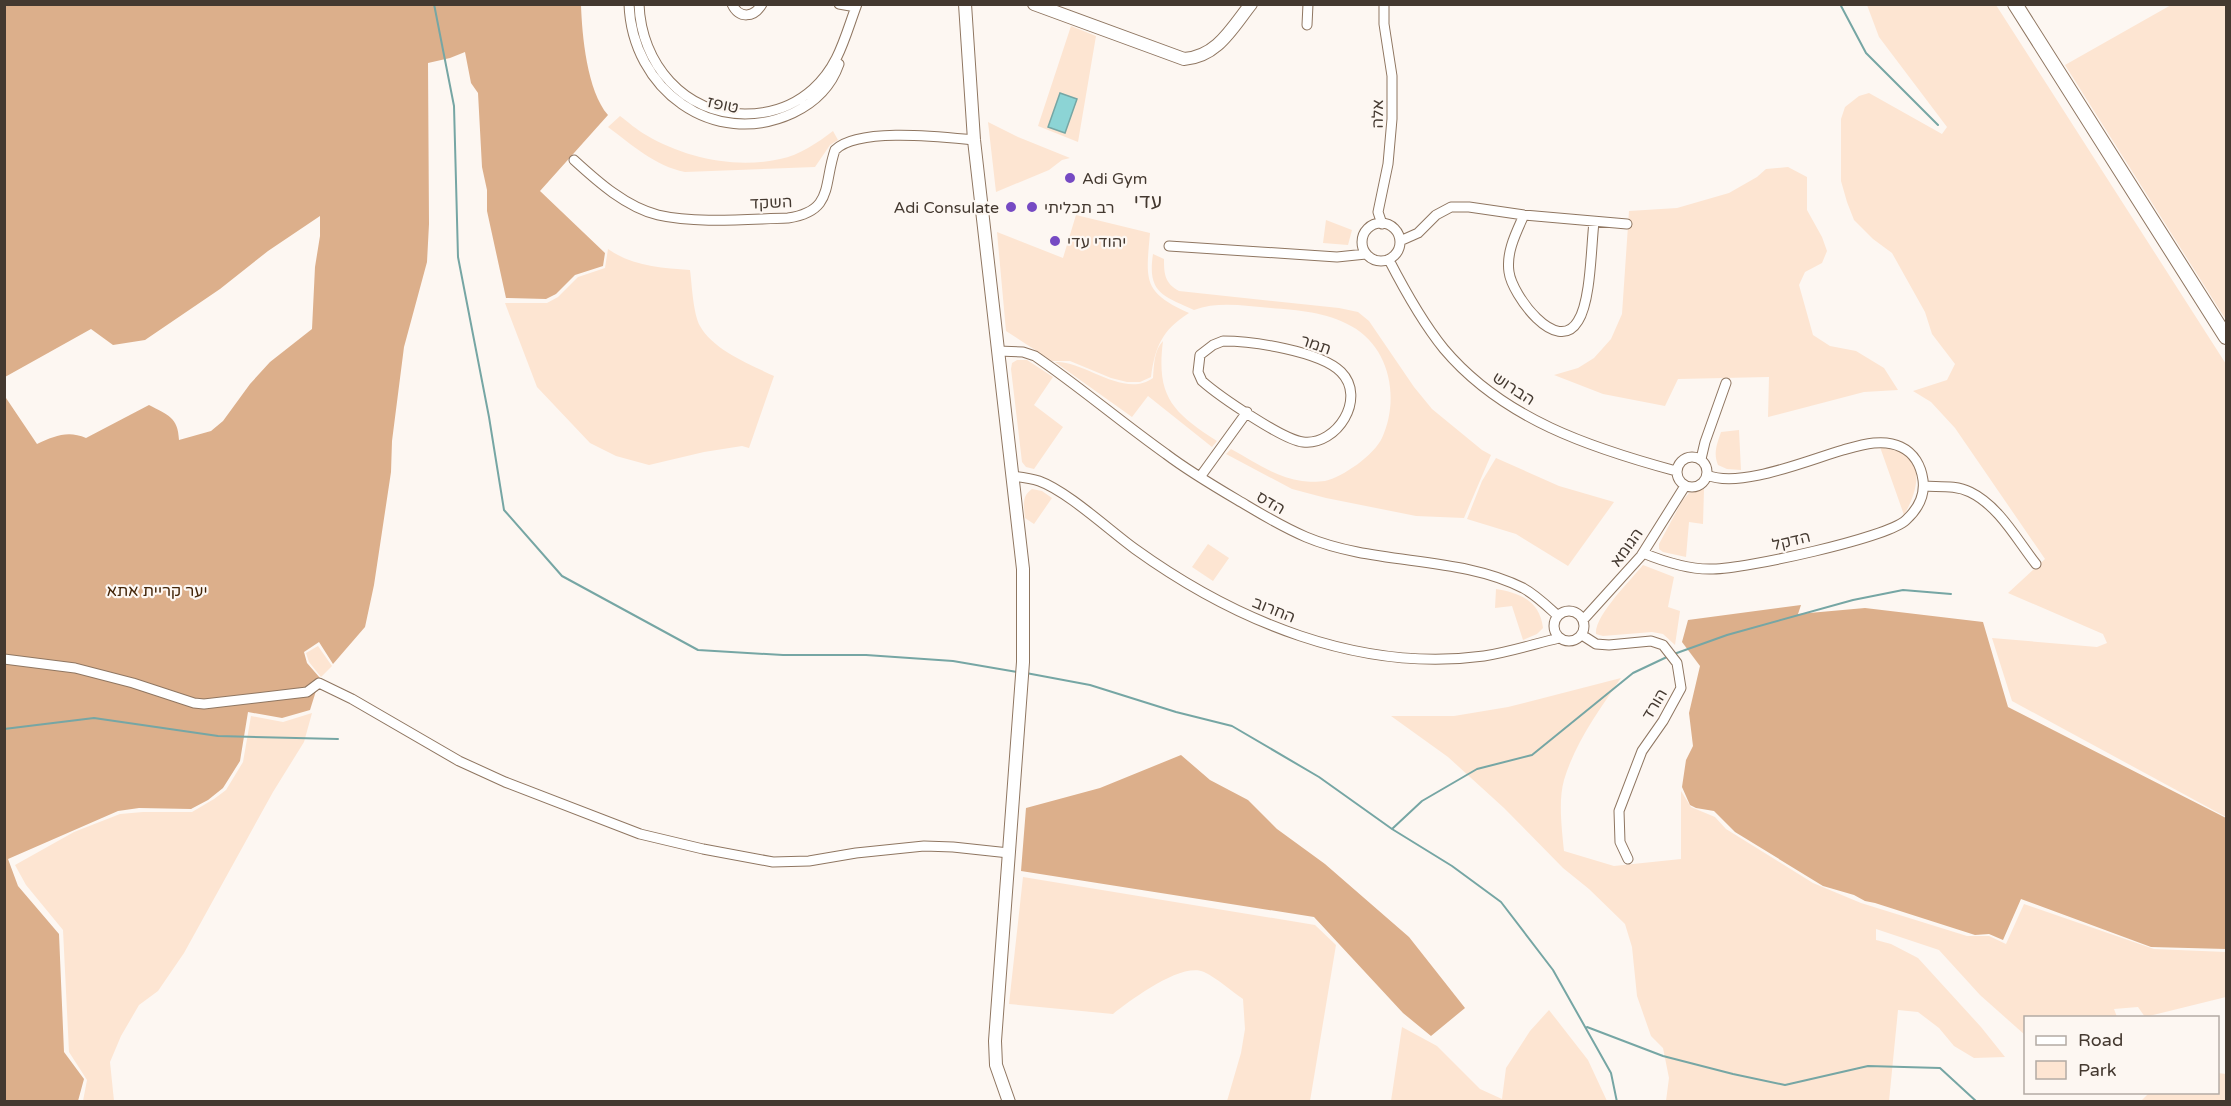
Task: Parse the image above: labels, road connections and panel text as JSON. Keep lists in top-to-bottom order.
{
  "streets": {
    "street": [
      "טופז",
      "אלה",
      "השקד",
      "תמר",
      "הברוש",
      "הדס",
      "הדקל",
      "הגומא",
      "החרוב",
      "הורד"
    ]
  },
  "crossings": [
    ["אלה", "הברוש"],
    ["הברוש", "הגומא"],
    ["הדס", "הגומא"],
    ["הדס", "החרוב"],
    ["הדס", "הורד"],
    ["הדקל", "הגומא"],
    ["הגומא", "החרוב"],
    ["הגומא", "הורד"],
    ["החרוב", "הורד"]
  ],
  "districts": ["עדי"],
  "parks": ["יער קריית אתא"],
  "places": [
    "Adi Gym",
    "Adi Consulate",
    "רב תכליתי",
    "יהודי עדי"
  ],
  "legend": ["Road", "Park"]
}
